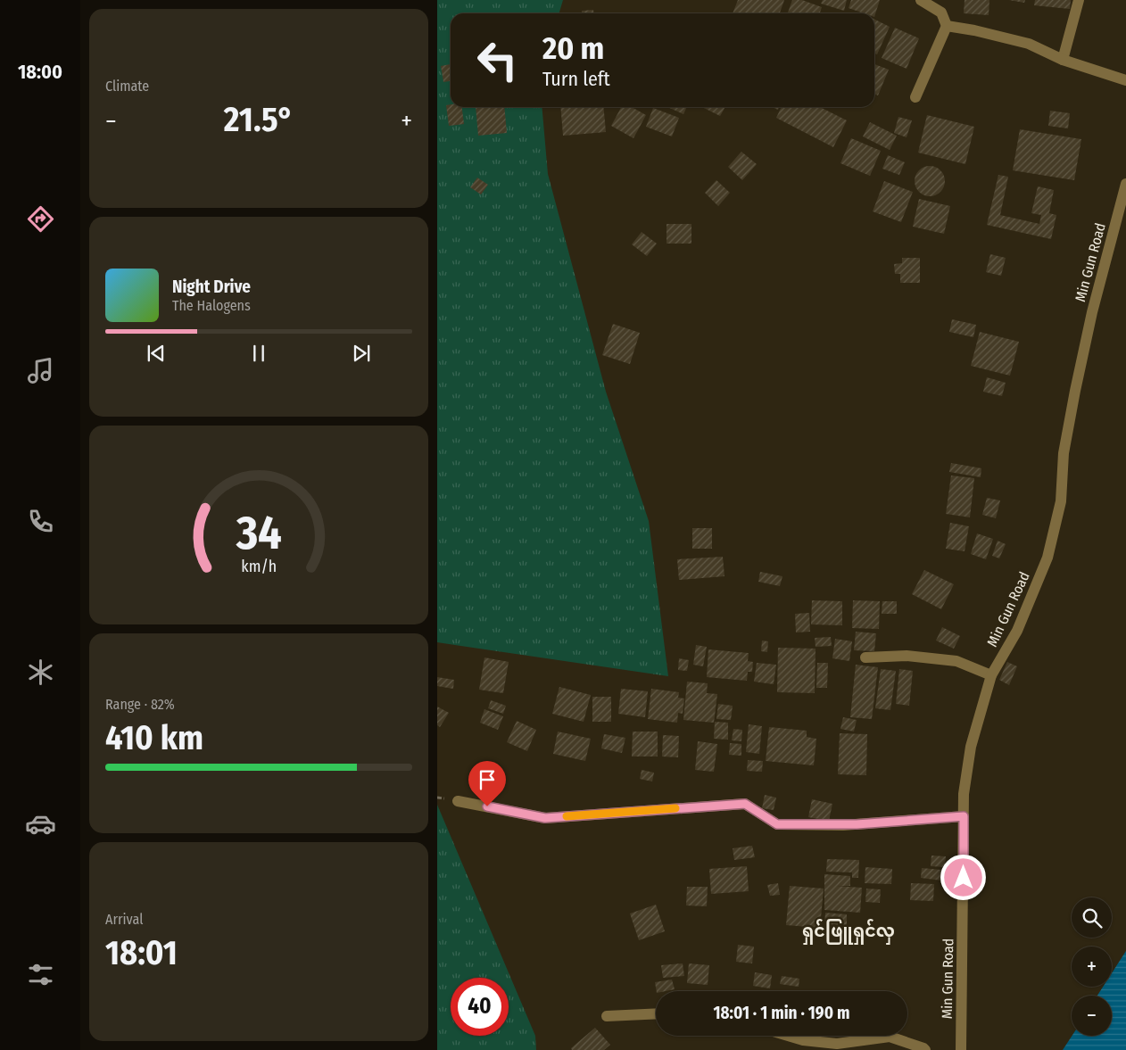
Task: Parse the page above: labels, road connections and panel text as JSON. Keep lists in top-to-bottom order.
{
  "streets": {
    "street": ["Min Gun Road"]
  },
  "districts": ["ရှင်ဖြူရှင်လှ"],
  "page": {
    "tabs": "18:00",
    "tile": [
      "Climate",
      ["Range · 82%", "410 km"],
      ["Arrival", "18:01"]
    ],
    "turn": ["20 m", "Turn left"],
    "heat": ["−", "21.5°", "+"],
    "song": ["Night Drive", "The Halogens"],
    "map_buttons": ["+", "−"],
    "limit": "40",
    "trip": "18:01 · 1 min · 190 m",
    "gauge": ["34", "km/h"]
  }
}
